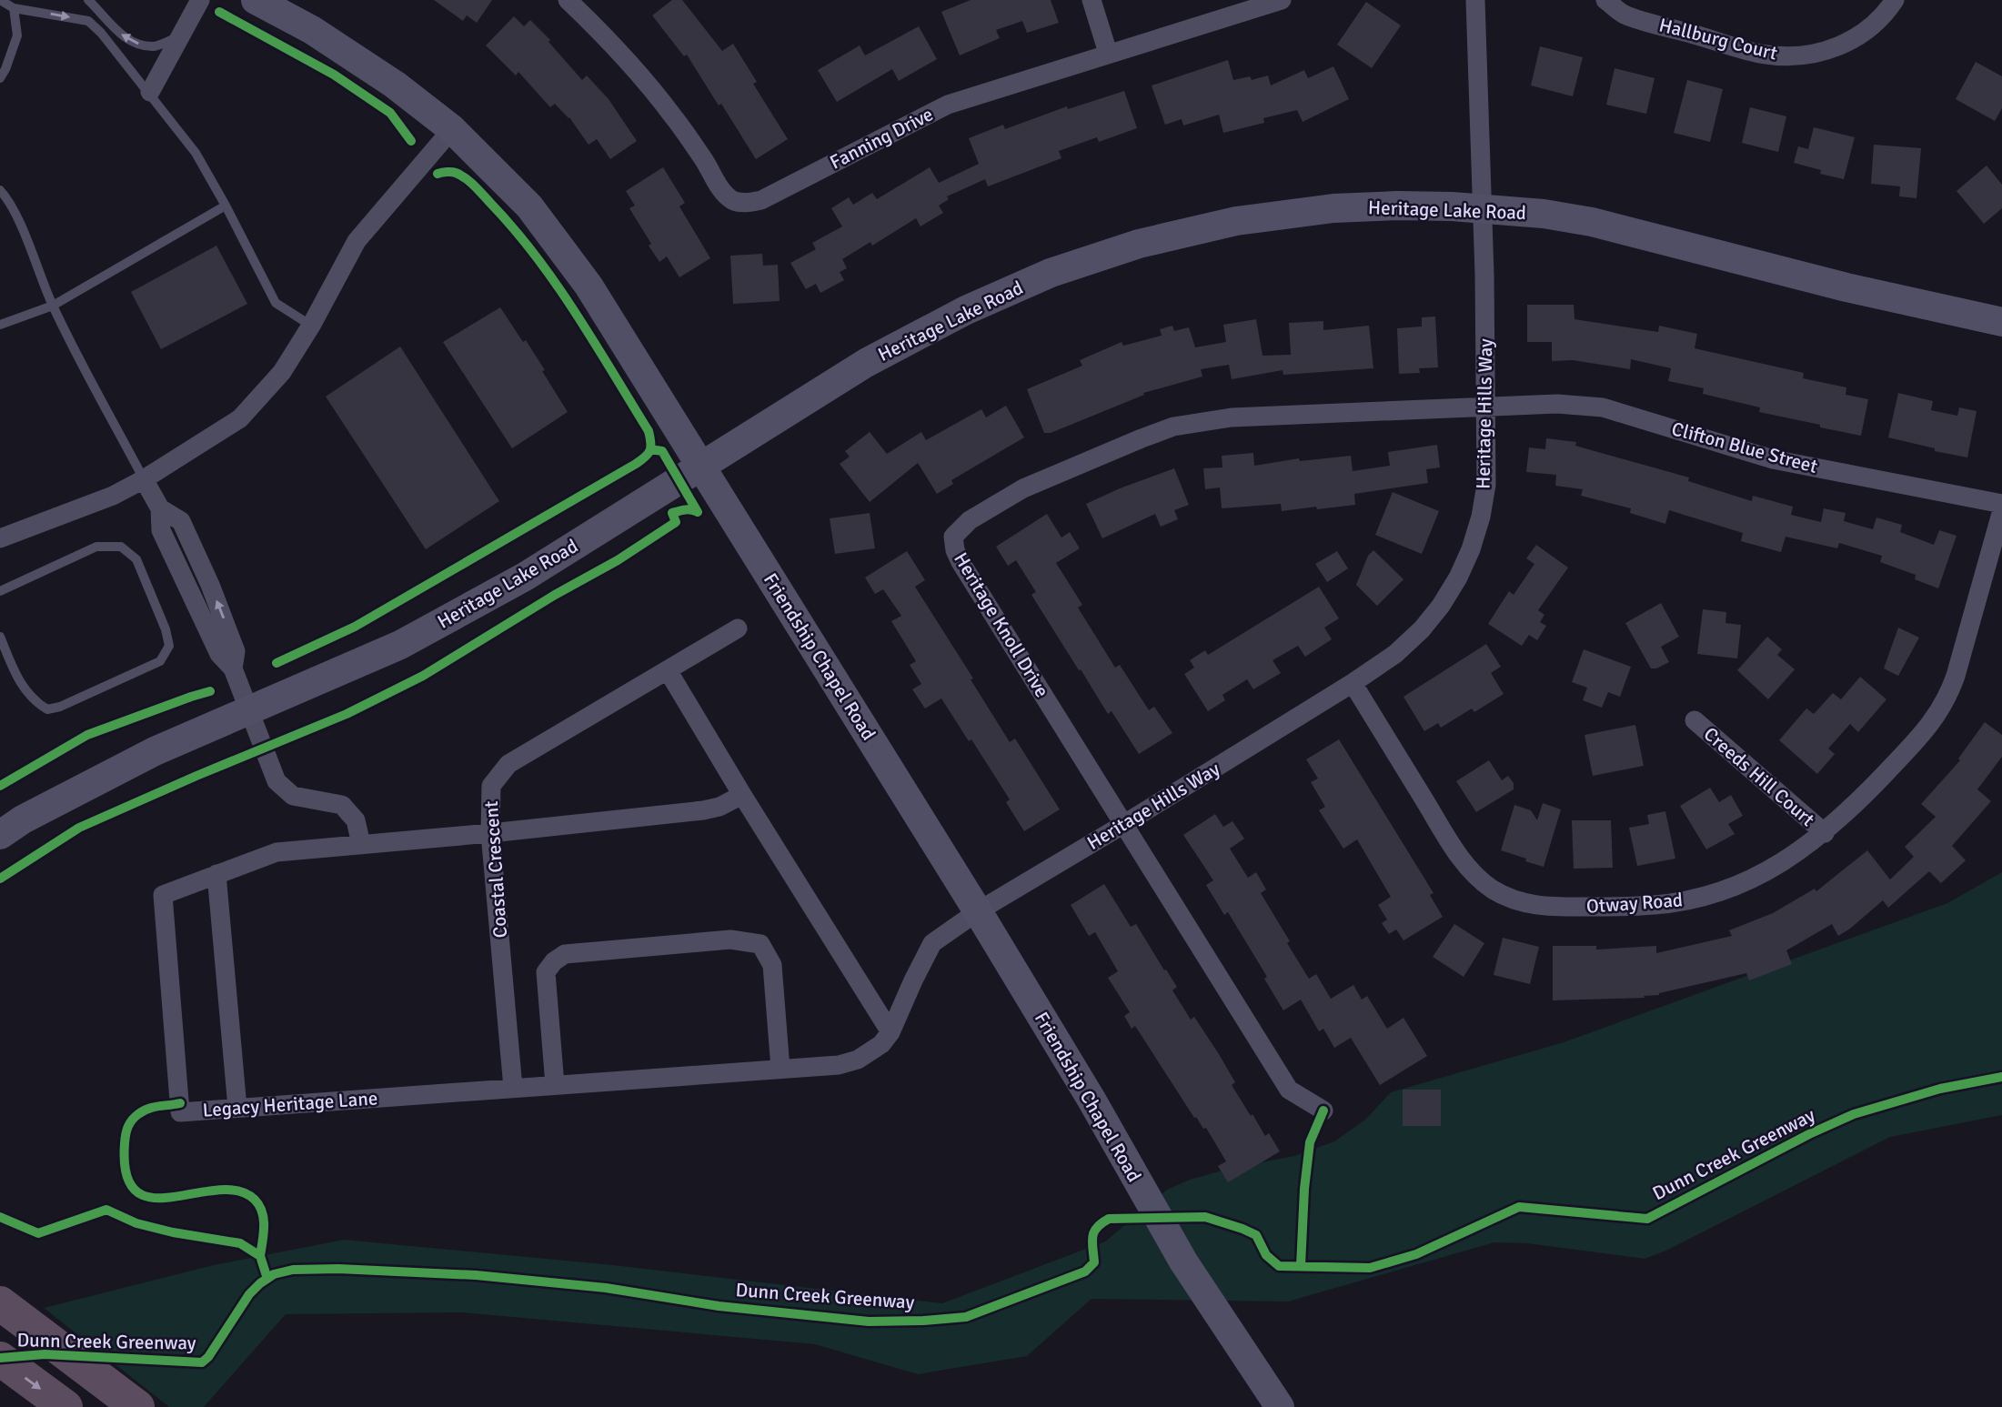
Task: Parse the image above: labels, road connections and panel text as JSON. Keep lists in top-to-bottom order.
{
  "streets": {
    "main road": ["Heritage Lake Road", "Friendship Chapel Road"],
    "street": [
      "Hallburg Court",
      "Fanning Drive",
      "Heritage Hills Way",
      "Clifton Blue Street",
      "Heritage Knoll Drive",
      "Creeds Hill Court",
      "Coastal Crescent",
      "Otway Road",
      "Legacy Heritage Lane"
    ],
    "cycle path": ["Dunn Creek Greenway"]
  },
  "crossings": [
    ["Heritage Lake Road", "Heritage Hills Way"],
    ["Heritage Lake Road", "Friendship Chapel Road"],
    ["Heritage Hills Way", "Clifton Blue Street"],
    ["Heritage Hills Way", "Heritage Knoll Drive"],
    ["Heritage Hills Way", "Friendship Chapel Road"],
    ["Heritage Hills Way", "Otway Road"],
    ["Heritage Hills Way", "Legacy Heritage Lane"],
    ["Clifton Blue Street", "Heritage Knoll Drive"],
    ["Friendship Chapel Road", "Legacy Heritage Lane"],
    ["Creeds Hill Court", "Otway Road"],
    ["Coastal Crescent", "Legacy Heritage Lane"]
  ]
}
